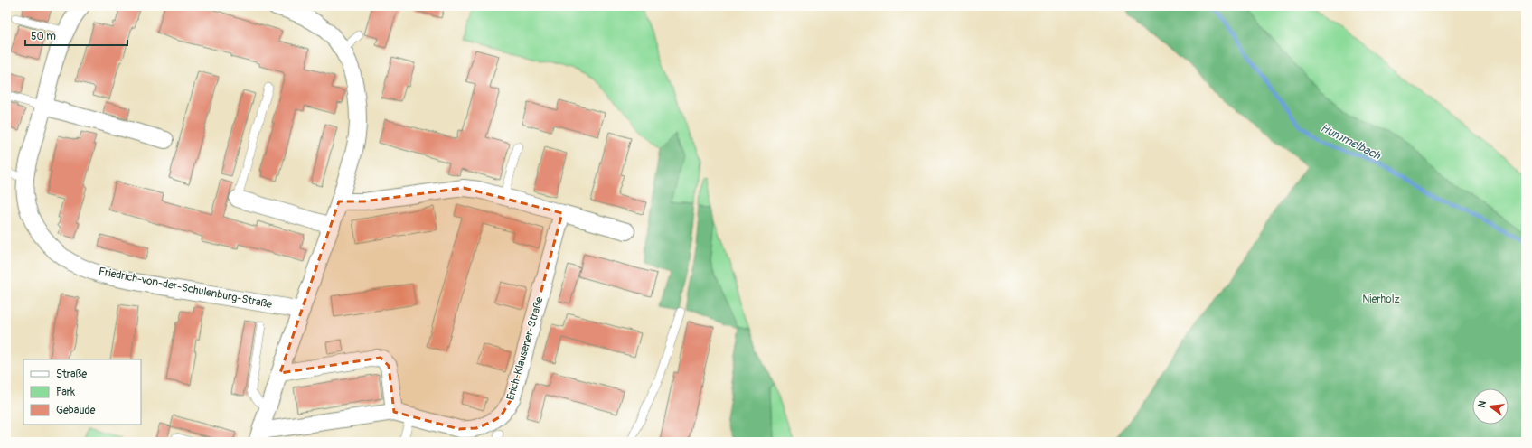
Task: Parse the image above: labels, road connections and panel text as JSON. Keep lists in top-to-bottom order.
{
  "streets": {
    "street": ["Friedrich-von-der-Schulenburg-Straße", "Erich-Klausener-Straße"]
  },
  "water": ["Hummelbach"],
  "parks": ["Nierholz"],
  "legend": ["Straße", "Park", "Gebäude"],
  "scale_bar": "50 m",
  "north": "left"
}
